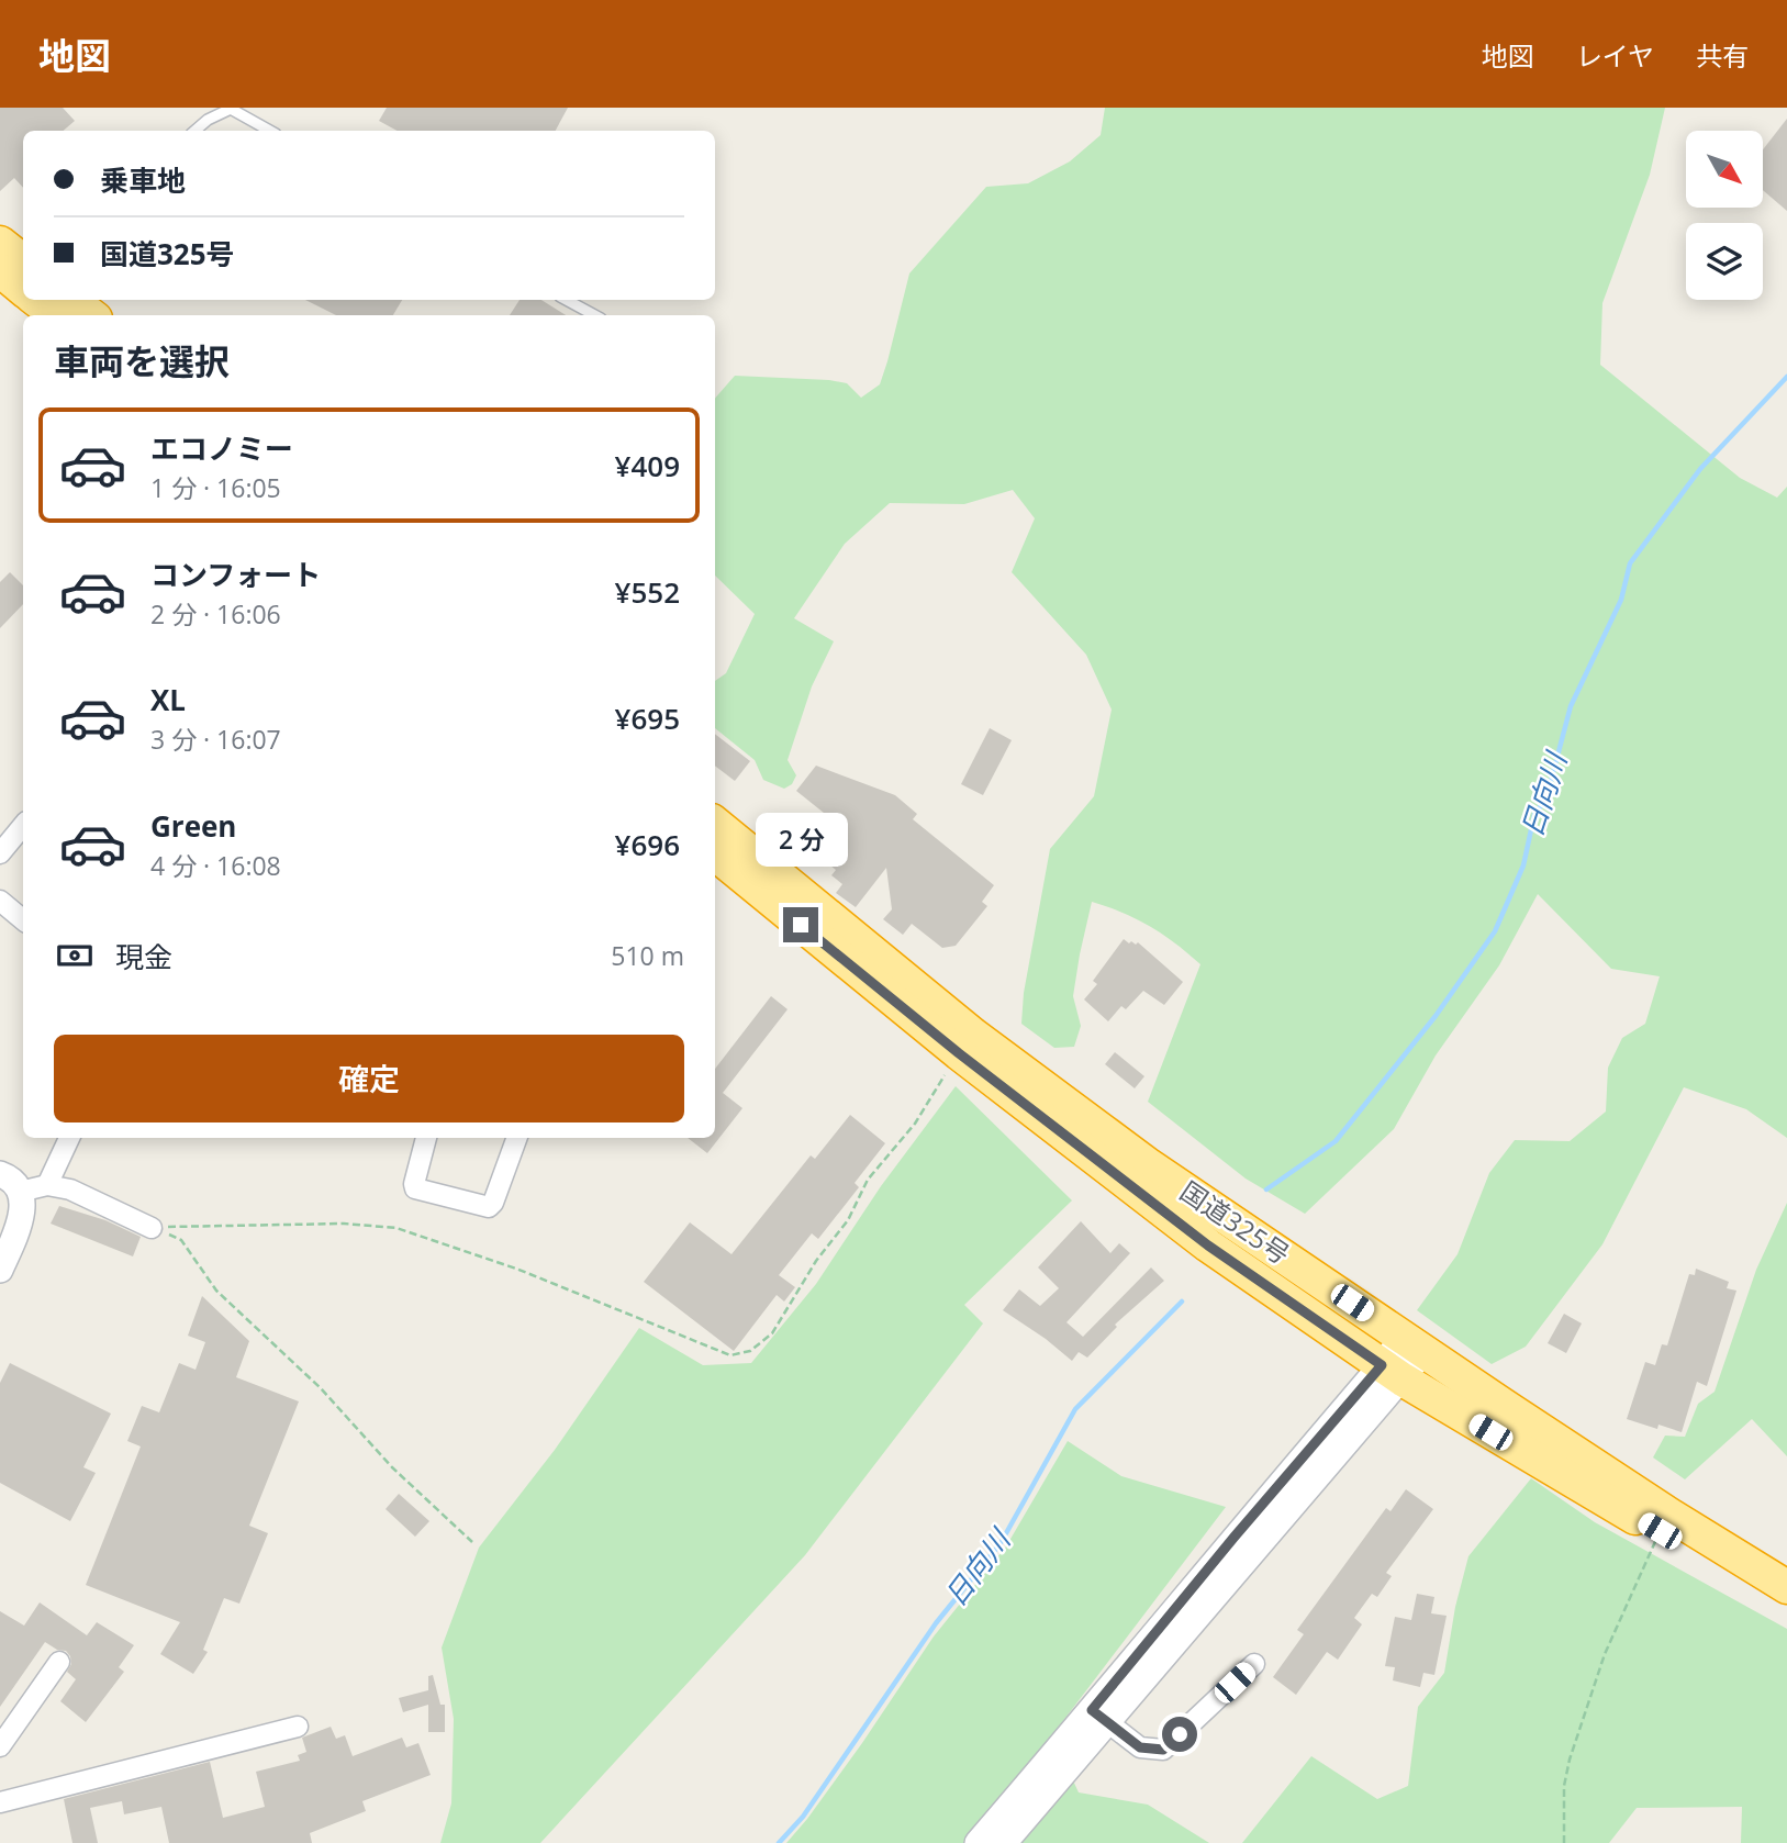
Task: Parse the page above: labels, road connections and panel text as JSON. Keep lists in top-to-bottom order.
{
  "streets": {
    "highway": ["国道325号"]
  },
  "water": ["日向川"],
  "north": "bottom right",
  "page": {
    "header": "地図",
    "nav": ["地図", "レイヤ", "共有"],
    "banner": ["乗車地", "国道325号"],
    "heading": "車両を選択",
    "list": [
      {
        "name": "エコノミー",
        "note": "1 分 · 16:05",
        "value": "¥409"
      },
      {
        "name": "コンフォート",
        "note": "2 分 · 16:06",
        "value": "¥552"
      },
      {
        "name": "XL",
        "note": "3 分 · 16:07",
        "value": "¥695"
      },
      {
        "name": "Green",
        "note": "4 分 · 16:08",
        "value": "¥696"
      }
    ],
    "bubble": "2 分",
    "pay": ["現金", "510 m"],
    "buttons": "確定"
  }
}
